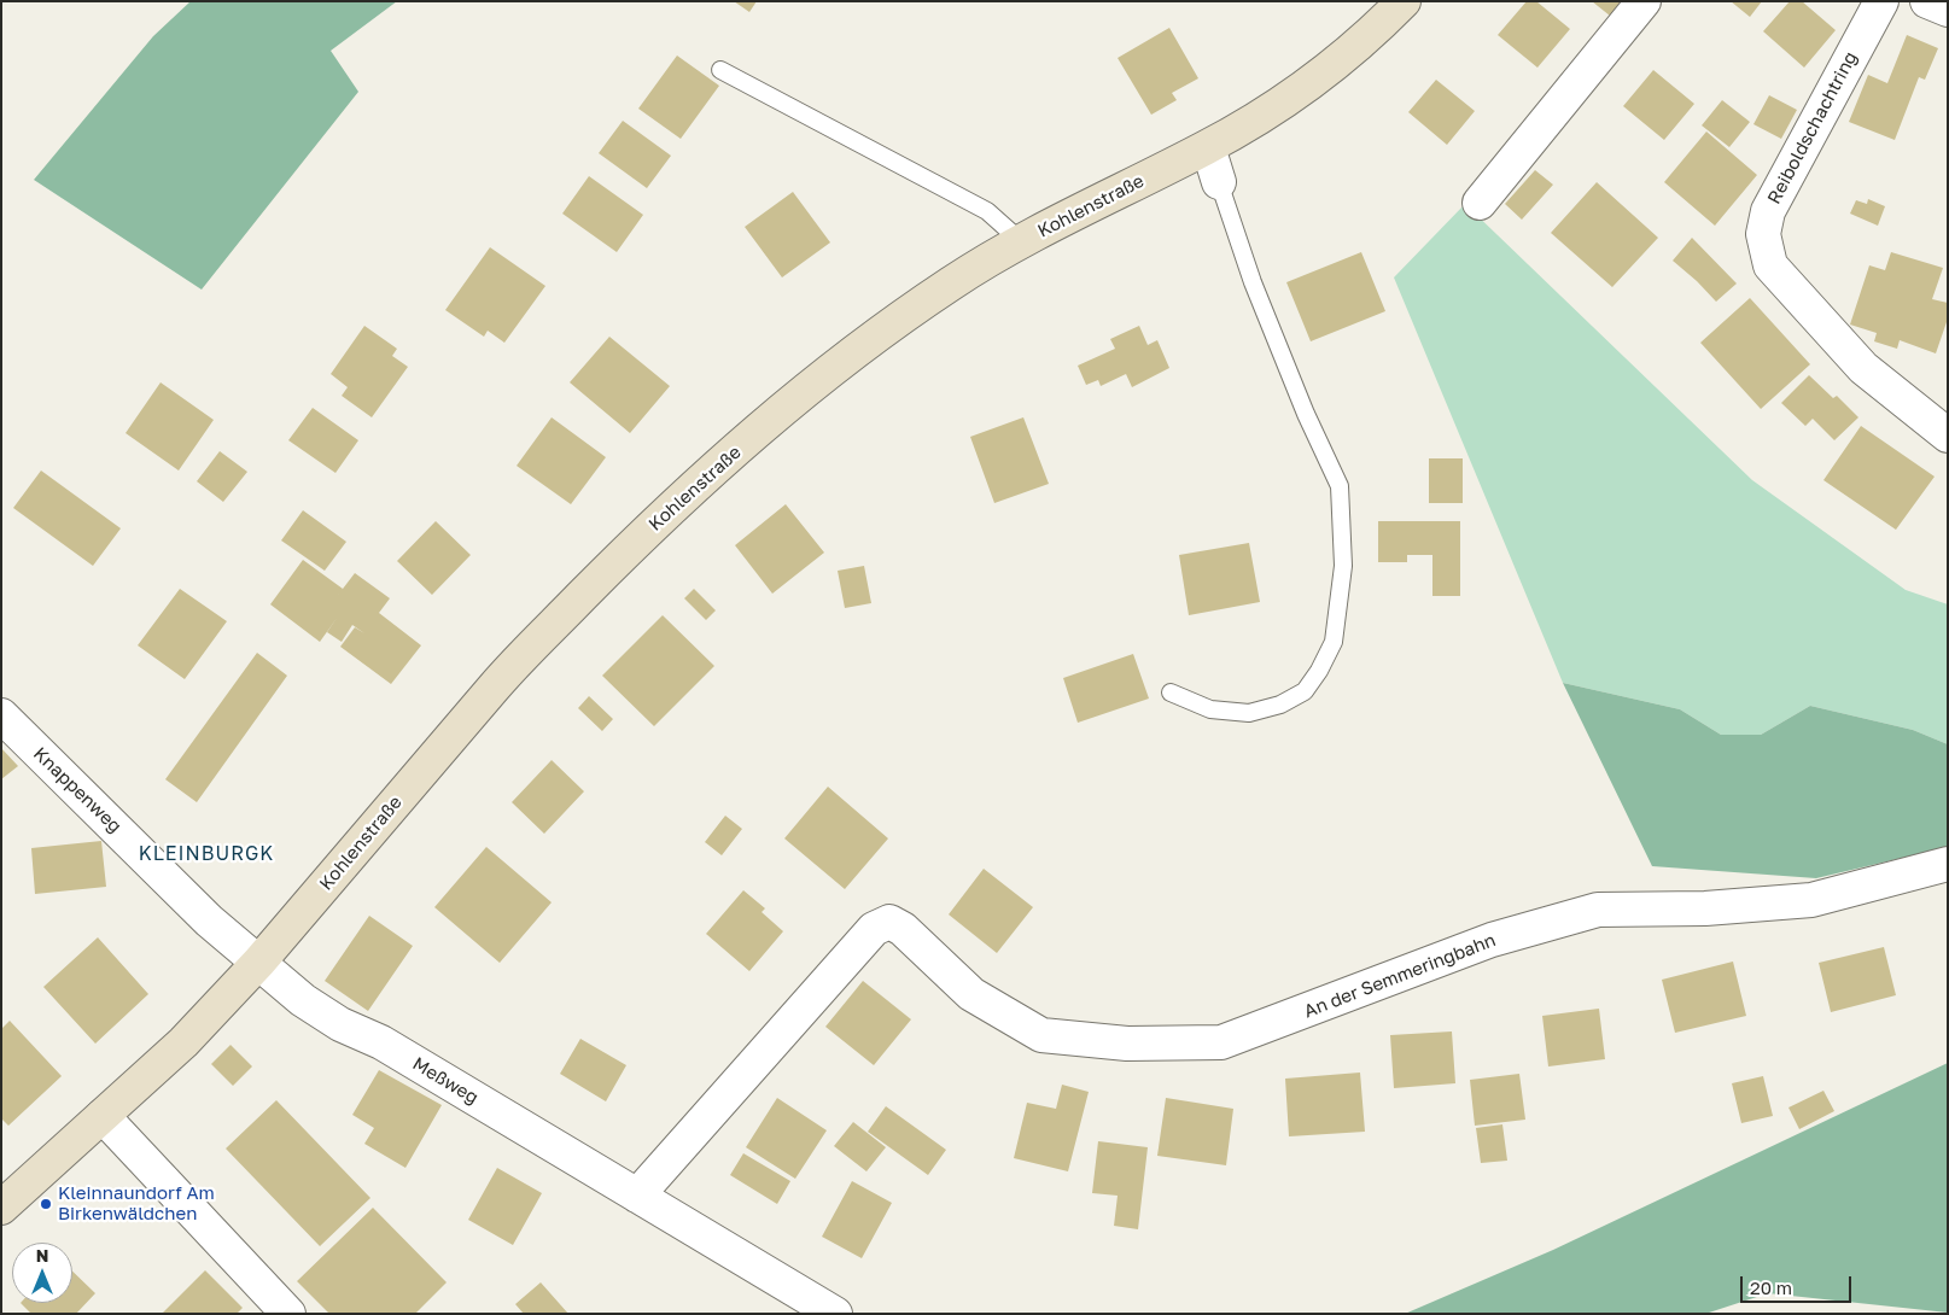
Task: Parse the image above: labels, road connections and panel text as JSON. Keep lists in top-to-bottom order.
{
  "streets": {
    "street": [
      "Reiboldschachtring",
      "Kohlenstraße",
      "Knappenweg",
      "An der Semmeringbahn",
      "Meßweg"
    ]
  },
  "crossings": [
    ["Kohlenstraße", "Knappenweg"],
    ["Kohlenstraße", "Meßweg"],
    ["Knappenweg", "Meßweg"],
    ["An der Semmeringbahn", "Meßweg"]
  ],
  "districts": ["KLEINBURGK"],
  "places": ["Kleinnaundorf Am Birkenwäldchen"],
  "scale_bar": "20 m",
  "north": "top"
}
